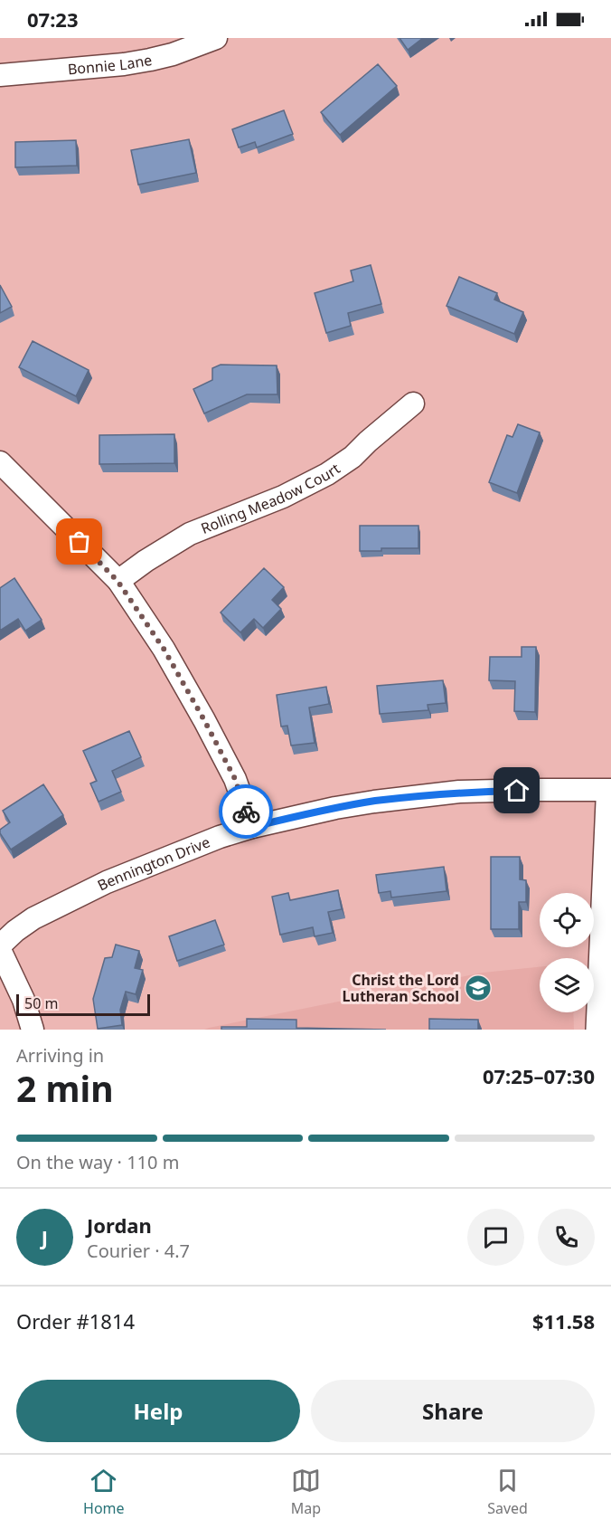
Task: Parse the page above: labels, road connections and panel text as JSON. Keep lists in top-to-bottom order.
{
  "streets": {
    "street": ["Bonnie Lane", "Rolling Meadow Court", "Bennington Drive"]
  },
  "places": {
    "school or university": ["Christ the Lord Lutheran School"]
  },
  "scale_bar": "50 m",
  "page": {
    "status": "07:23",
    "scale": "50 m",
    "heading": ["2 min", "Arriving in", "07:25–07:30"],
    "panel": [
      "Jordan",
      "Courier · 4.7",
      "Order #1814",
      "$11.58"
    ],
    "bar": "On the way · 110 m",
    "round": "J",
    "buttons": ["Help", "Share"],
    "tabs": ["Home", "Map", "Saved"]
  }
}
